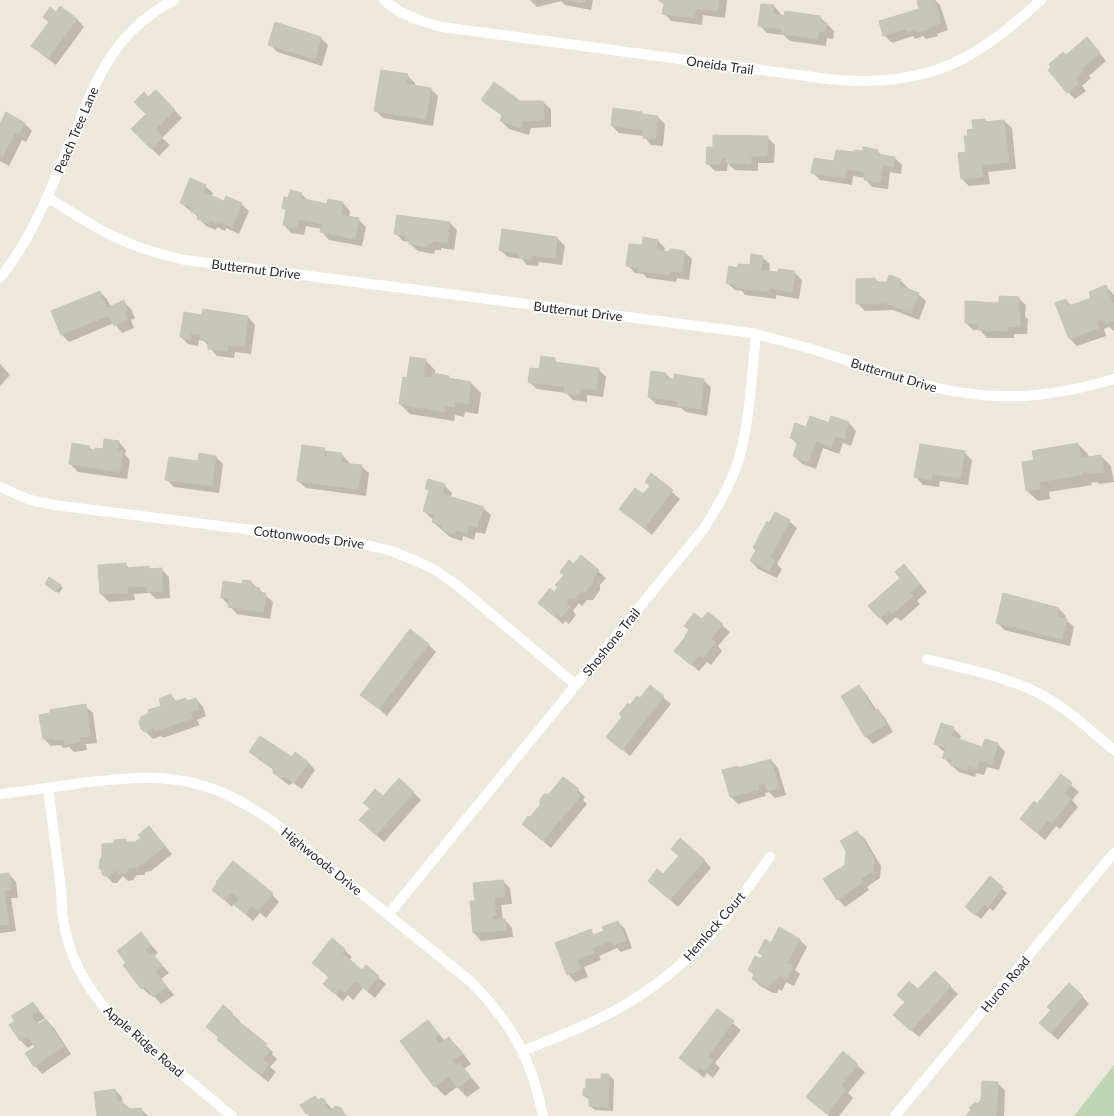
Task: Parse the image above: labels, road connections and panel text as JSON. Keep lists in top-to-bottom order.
{
  "streets": {
    "street": [
      "Oneida Trail",
      "Peach Tree Lane",
      "Butternut Drive",
      "Cottonwoods Drive",
      "Shoshone Trail",
      "Highwoods Drive",
      "Hemlock Court",
      "Huron Road",
      "Apple Ridge Road"
    ]
  },
  "crossings": [
    ["Peach Tree Lane", "Butternut Drive"],
    ["Butternut Drive", "Shoshone Trail"],
    ["Cottonwoods Drive", "Shoshone Trail"],
    ["Shoshone Trail", "Highwoods Drive"],
    ["Highwoods Drive", "Hemlock Court"],
    ["Highwoods Drive", "Apple Ridge Road"]
  ]
}
